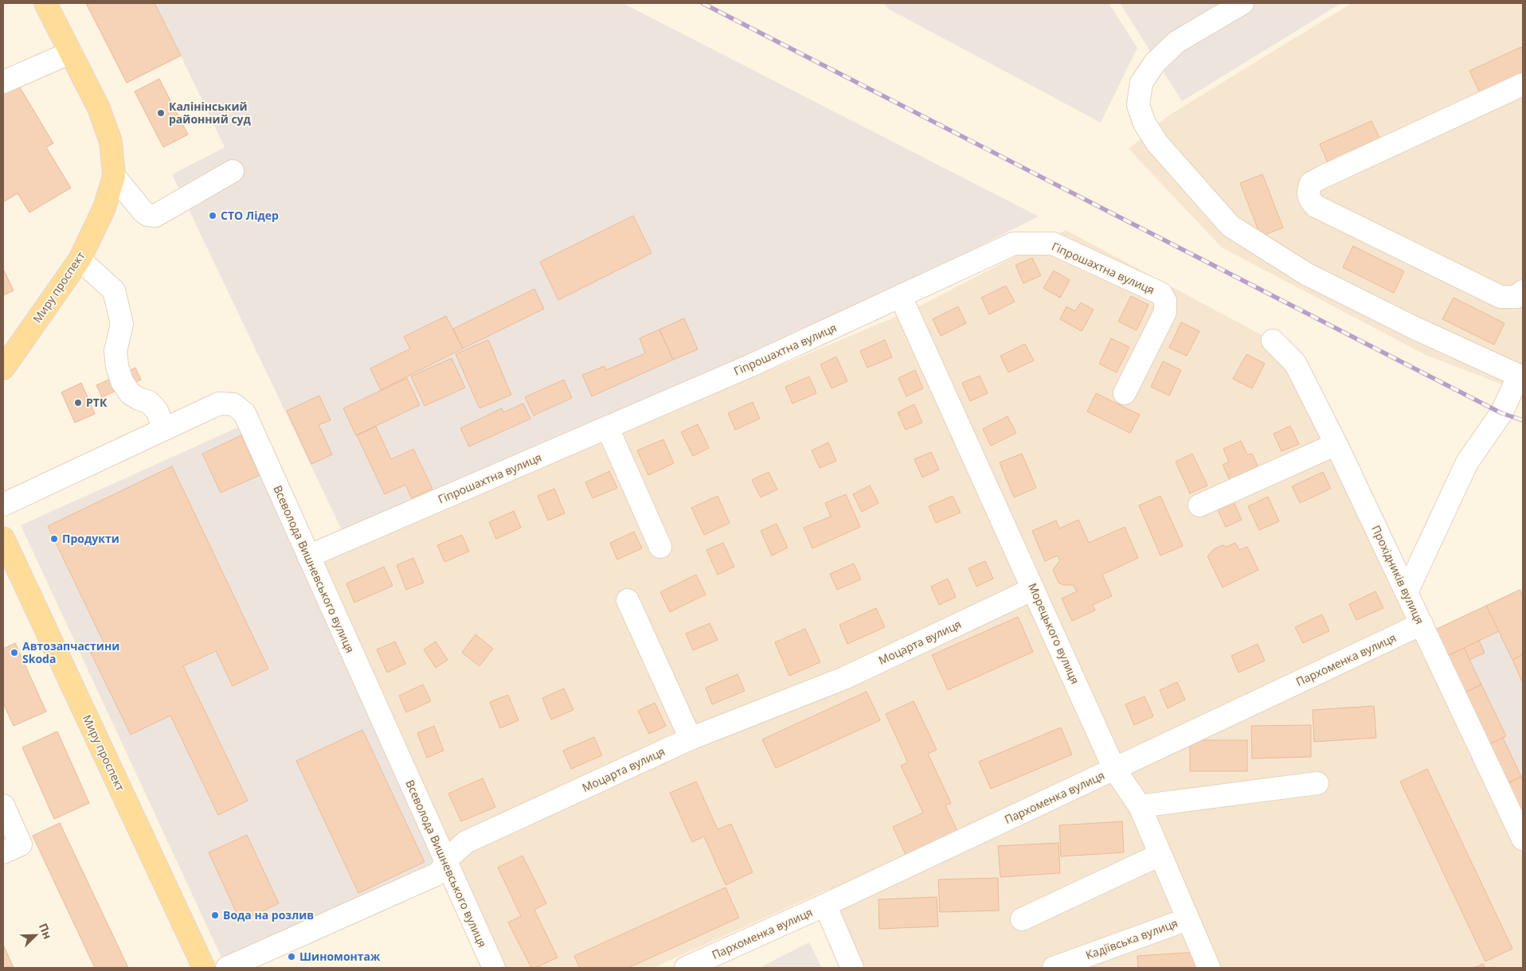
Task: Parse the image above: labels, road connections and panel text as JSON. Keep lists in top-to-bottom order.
{
  "streets": {
    "main road": ["Миру проспект"],
    "street": [
      "Гіпрошахтна вулиця",
      "Всеволода Вишневського вулиця",
      "Прохідників вулиця",
      "Морецького вулиця",
      "Моцарта вулиця",
      "Пархоменка вулиця",
      "Кадіївська вулиця"
    ]
  },
  "crossings": [
    ["Гіпрошахтна вулиця", "Всеволода Вишневського вулиця"],
    ["Гіпрошахтна вулиця", "Морецького вулиця"],
    ["Всеволода Вишневського вулиця", "Моцарта вулиця"],
    ["Прохідників вулиця", "Пархоменка вулиця"],
    ["Морецького вулиця", "Моцарта вулиця"],
    ["Морецького вулиця", "Пархоменка вулиця"],
    ["Морецького вулиця", "Кадіївська вулиця"]
  ],
  "places": [
    "Калінінський районний суд",
    "СТО Лідер",
    "РТК",
    "Продукти",
    "Автозапчастини Skoda",
    "Вода на розлив",
    "Шиномонтаж"
  ],
  "north": "top right"
}
